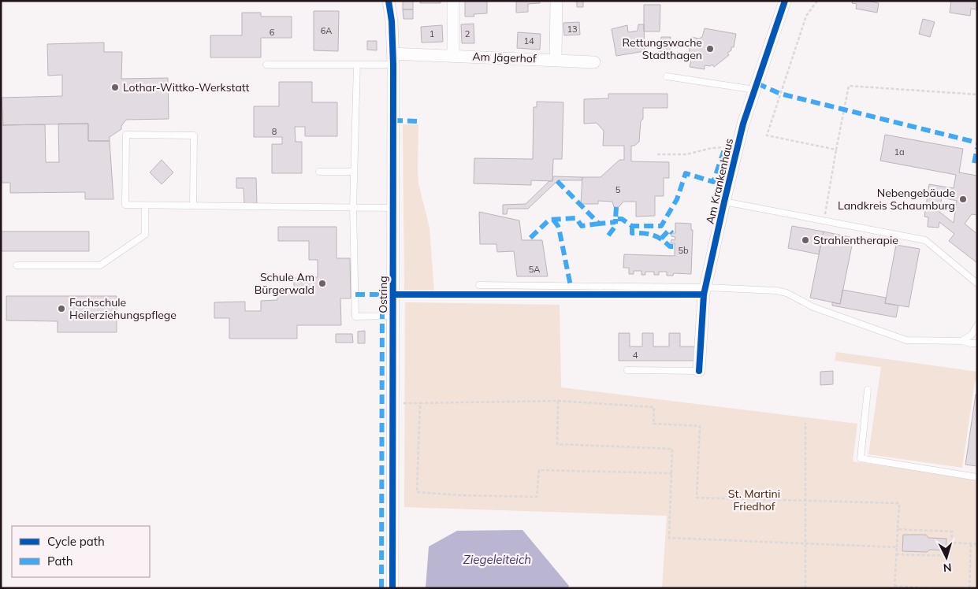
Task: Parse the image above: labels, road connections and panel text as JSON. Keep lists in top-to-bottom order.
{
  "streets": {
    "street": ["Am Jägerhof", "Am Krankenhaus", "Ostring"]
  },
  "crossings": [
    ["Am Jägerhof", "Ostring"]
  ],
  "water": ["Ziegeleiteich"],
  "parks": ["St. Martini Friedhof"],
  "places": [
    "Rettungswache Stadthagen",
    "Lothar-Wittko-Werkstatt",
    "Nebengebäude Landkreis Schaumburg",
    "Strahlentherapie",
    "Schule Am Bürgerwald",
    "Fachschule Heilerziehungspflege"
  ],
  "house_numbers": [
    "13",
    "6A",
    "6",
    "1",
    "2",
    "14",
    "8",
    "1a",
    "5",
    "5b",
    "5A",
    "4"
  ],
  "legend": ["Cycle path", "Path"],
  "north": "bottom"
}
